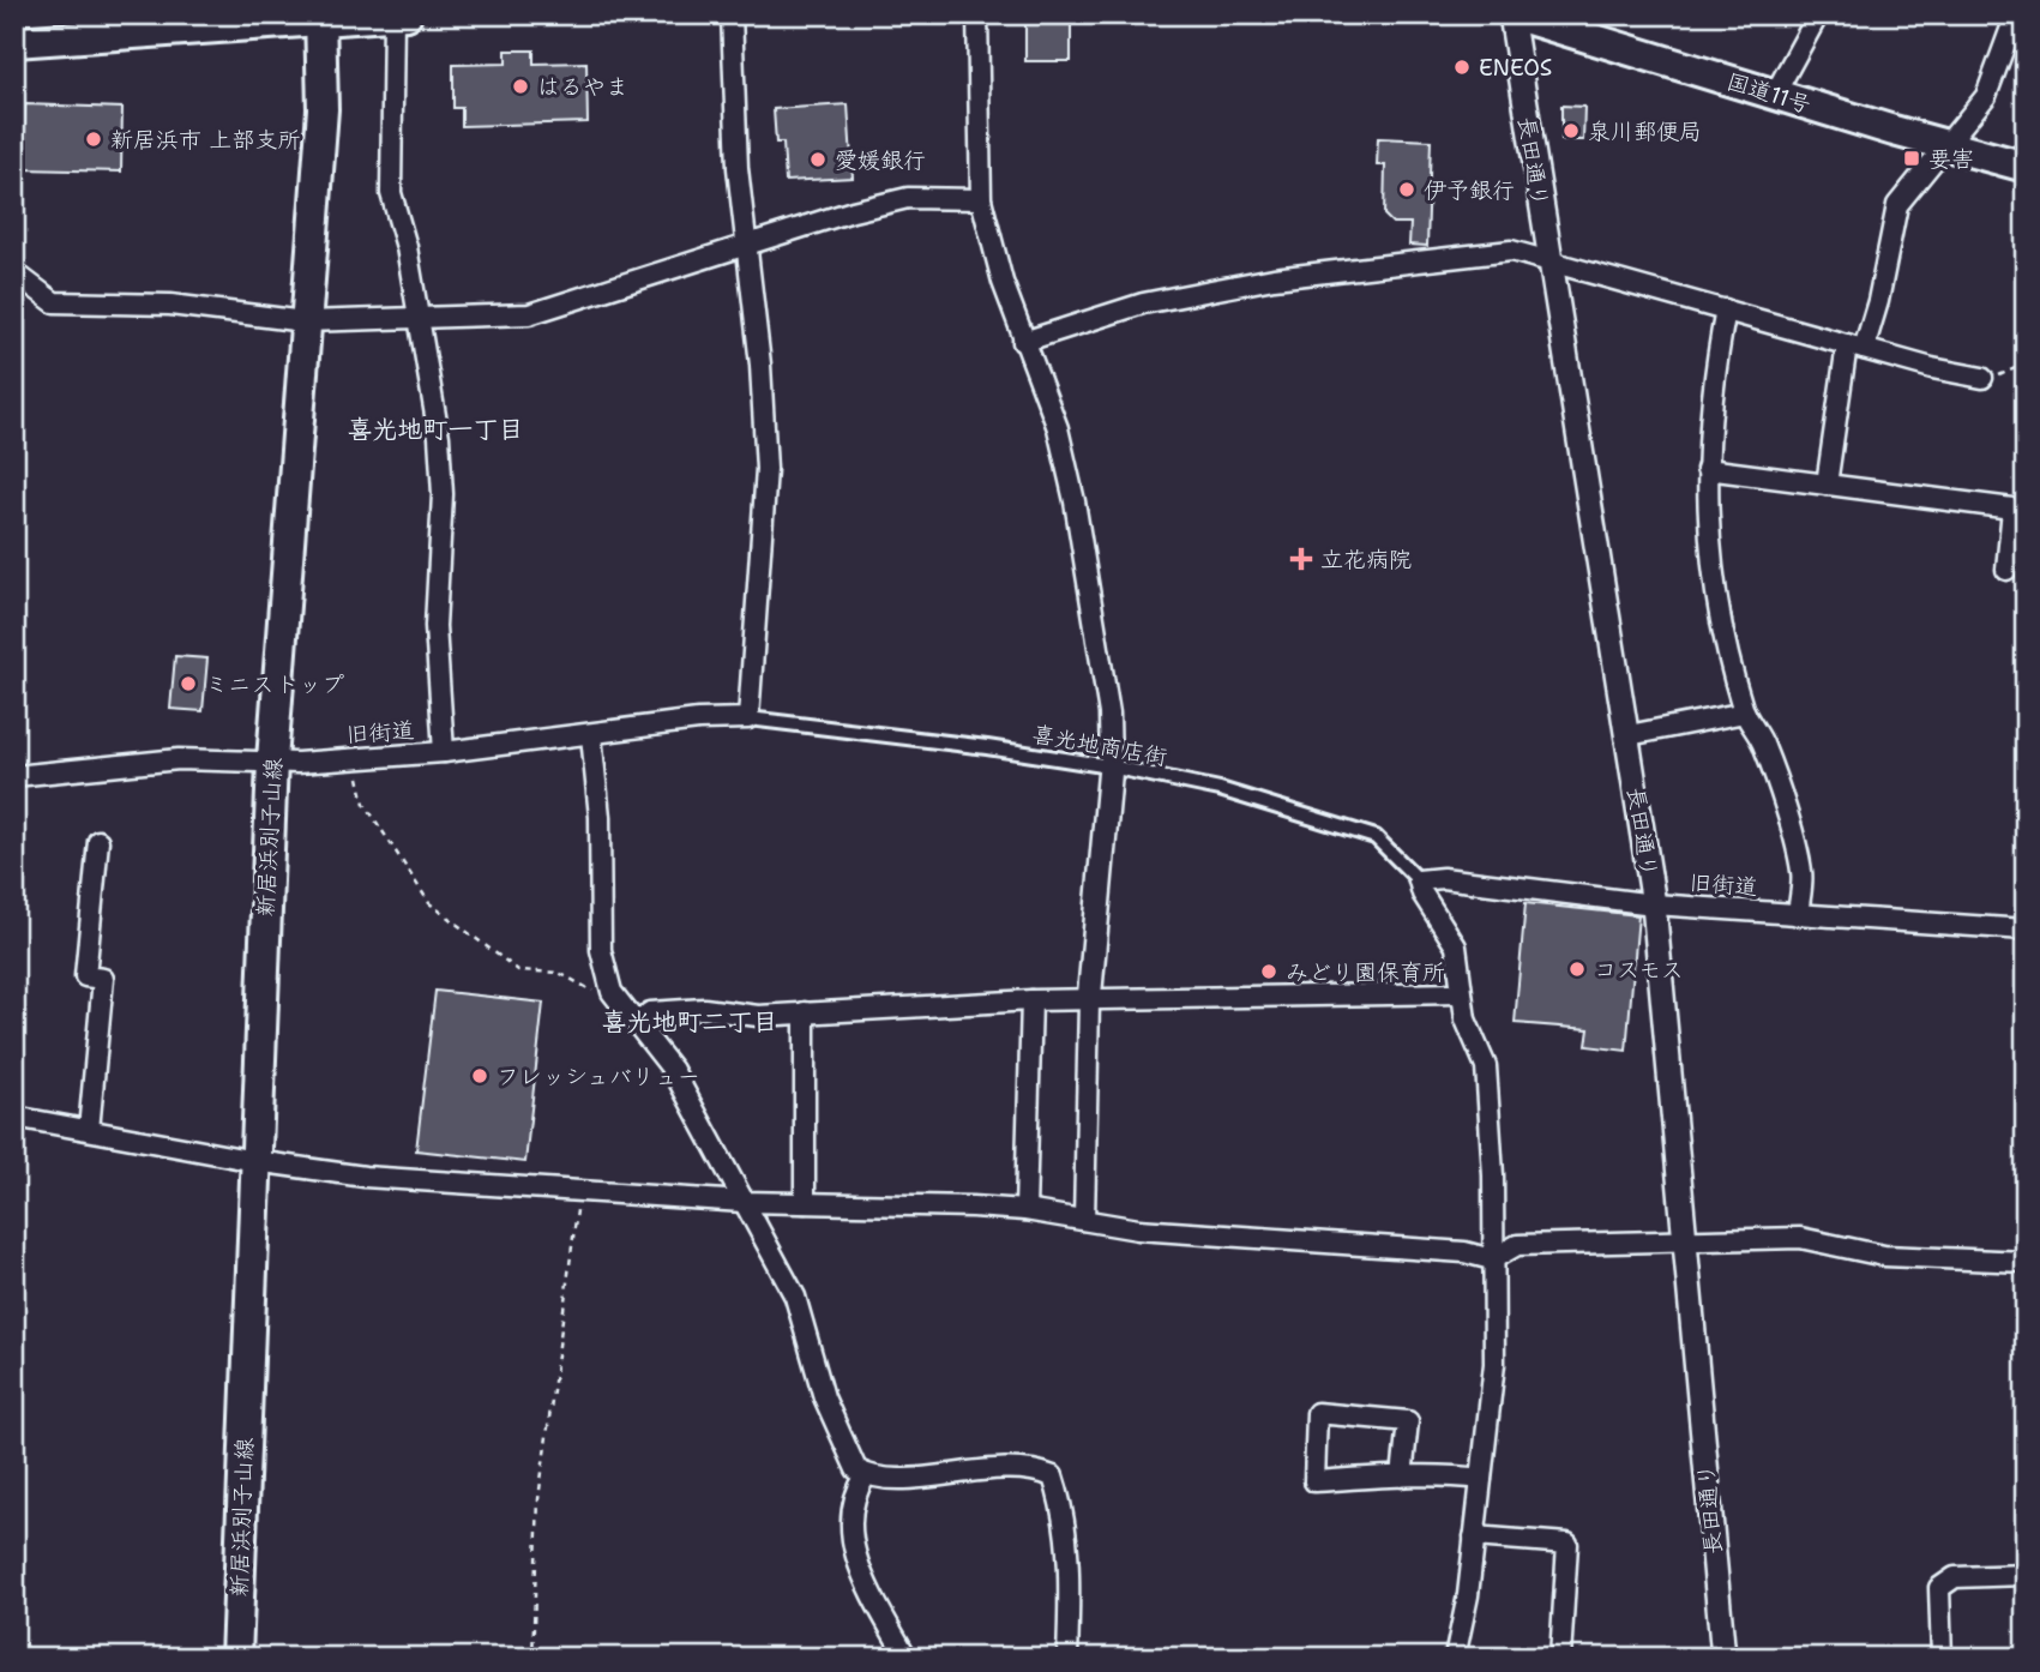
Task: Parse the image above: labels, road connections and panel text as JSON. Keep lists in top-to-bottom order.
{
  "streets": {
    "main road": ["国道11号", "新居浜別子山線"],
    "street": ["長田通り", "旧街道", "喜光地商店街"]
  },
  "crossings": [
    ["国道11号", "長田通り"],
    ["長田通り", "旧街道"],
    ["旧街道", "喜光地商店街"],
    ["旧街道", "新居浜別子山線"]
  ],
  "districts": ["喜光地町一丁目", "喜光地町二丁目"],
  "places": {
    "other": [
      "ENEOS",
      "はるやま",
      "泉川郵便局",
      "新居浜市 上部支所",
      "愛媛銀行",
      "伊予銀行",
      "ミニストップ",
      "コスモス",
      "みどり園保育所",
      "フレッシュバリュー"
    ],
    "transit": ["要害"],
    "health": ["立花病院"]
  }
}
